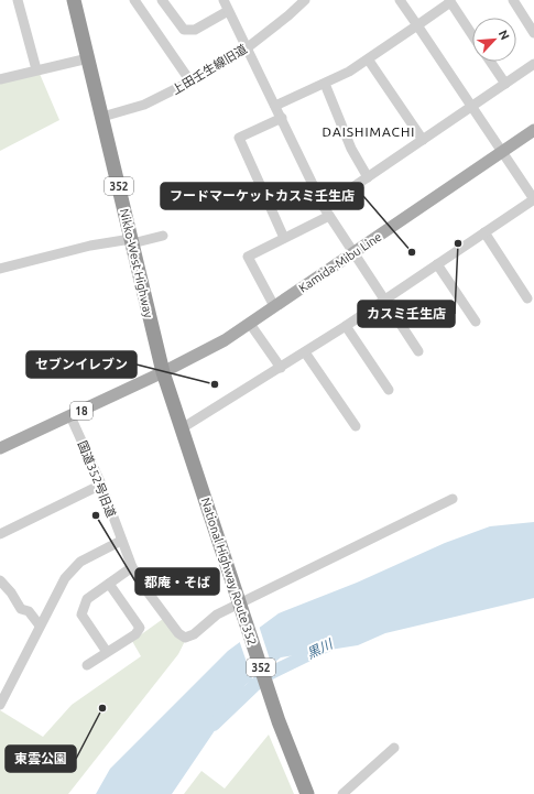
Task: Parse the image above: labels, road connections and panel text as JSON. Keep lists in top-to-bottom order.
{
  "streets": {
    "highway": ["352", "Nikko-West Highway", "National Highway Route 352"],
    "main road": ["Kamida-Mibu Line", "18"],
    "street": ["上田壬生線旧道", "国道352号旧道"]
  },
  "crossings": [
    ["上田壬生線旧道", "Nikko-West Highway"],
    ["Kamida-Mibu Line", "Nikko-West Highway"],
    ["Kamida-Mibu Line", "18"],
    ["Kamida-Mibu Line", "National Highway Route 352"],
    ["Nikko-West Highway", "18"],
    ["Nikko-West Highway", "National Highway Route 352"],
    ["18", "国道352号旧道"],
    ["18", "National Highway Route 352"],
    ["国道352号旧道", "National Highway Route 352"]
  ],
  "districts": ["DAISHIMACHI"],
  "water": ["黒川"],
  "places": [
    "カスミ壬生店",
    "フードマーケットカスミ壬生店",
    "セブンイレブン",
    "都庵・そば",
    "東雲公園"
  ],
  "north": "top right"
}
